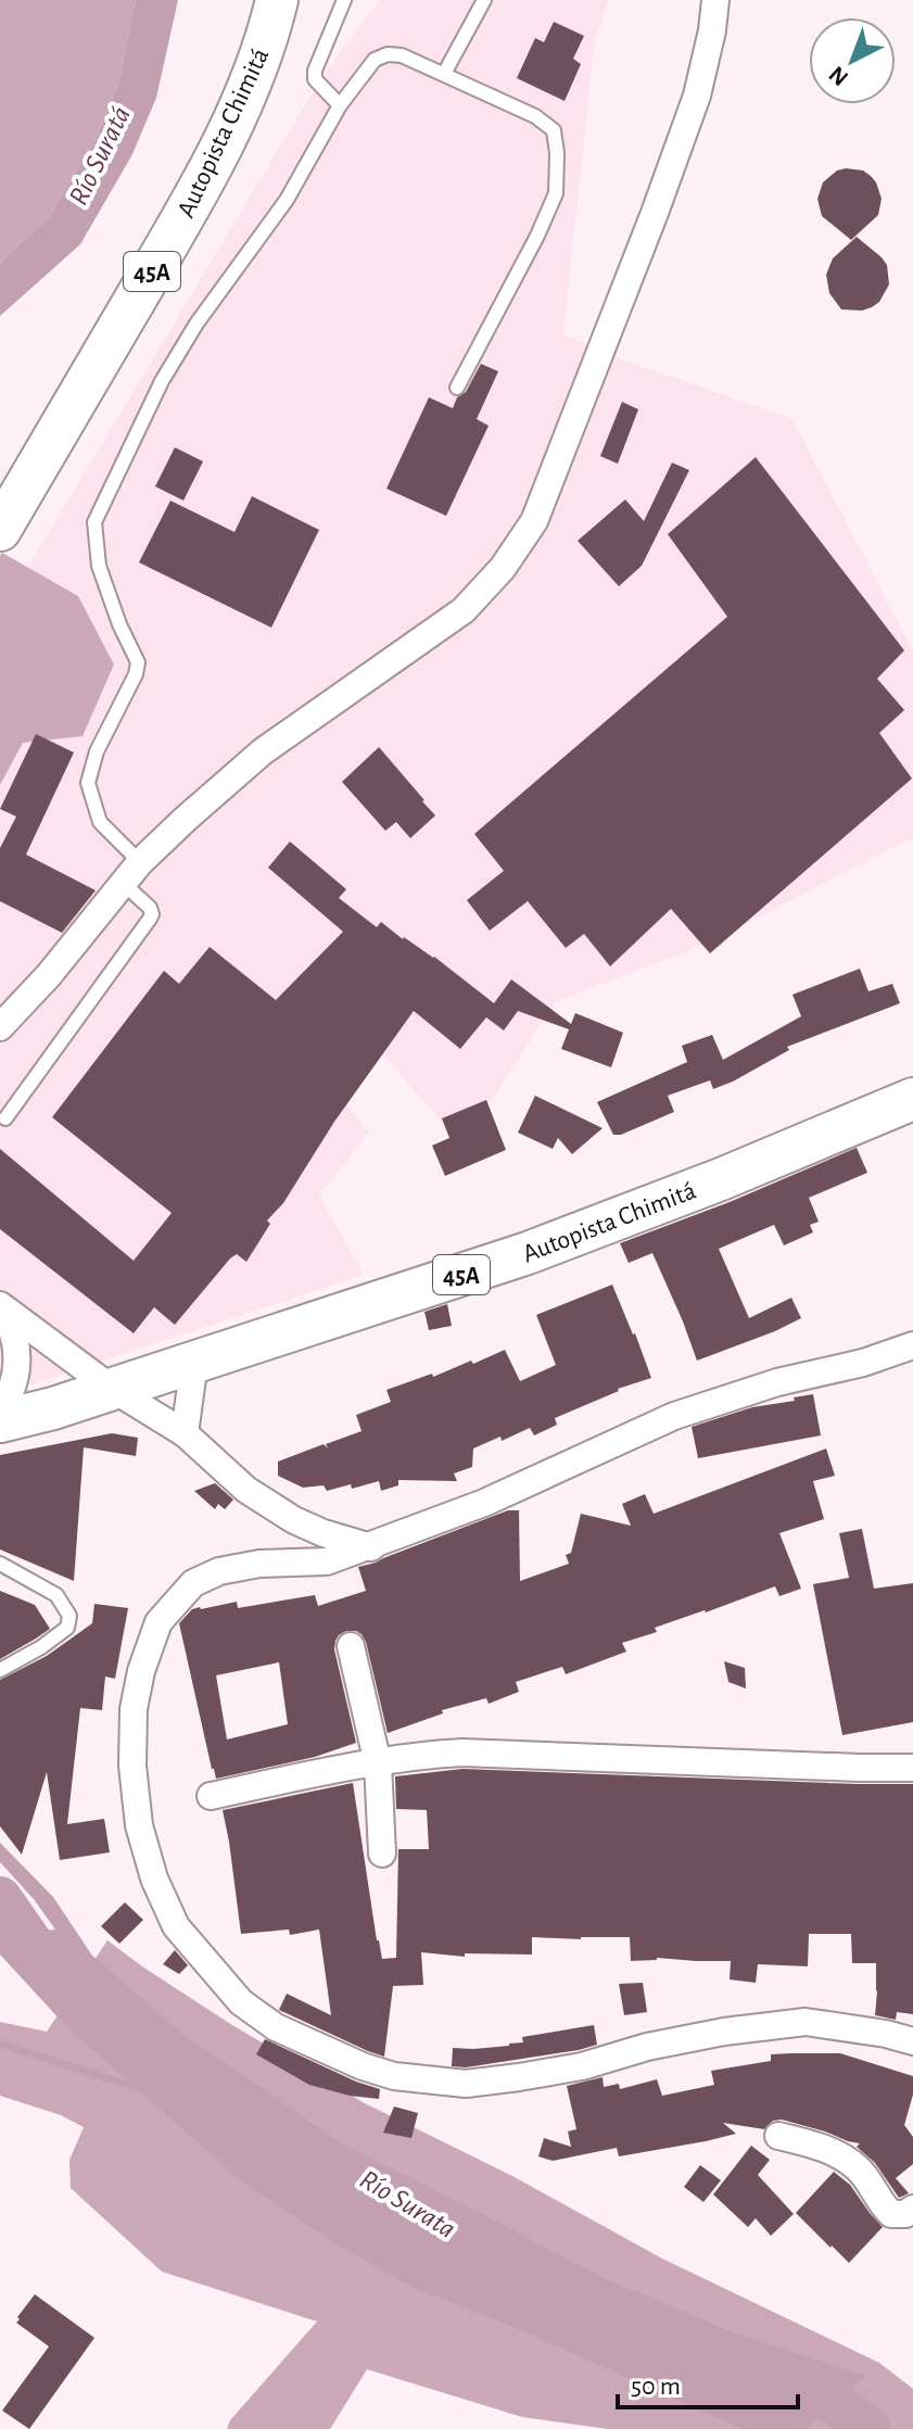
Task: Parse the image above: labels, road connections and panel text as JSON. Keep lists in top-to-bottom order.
{
  "streets": {
    "highway": ["Autopista Chimitá", "45A"]
  },
  "water": ["Río Suratá", "Río Surata"],
  "scale_bar": "50 m",
  "north": "bottom left"
}
